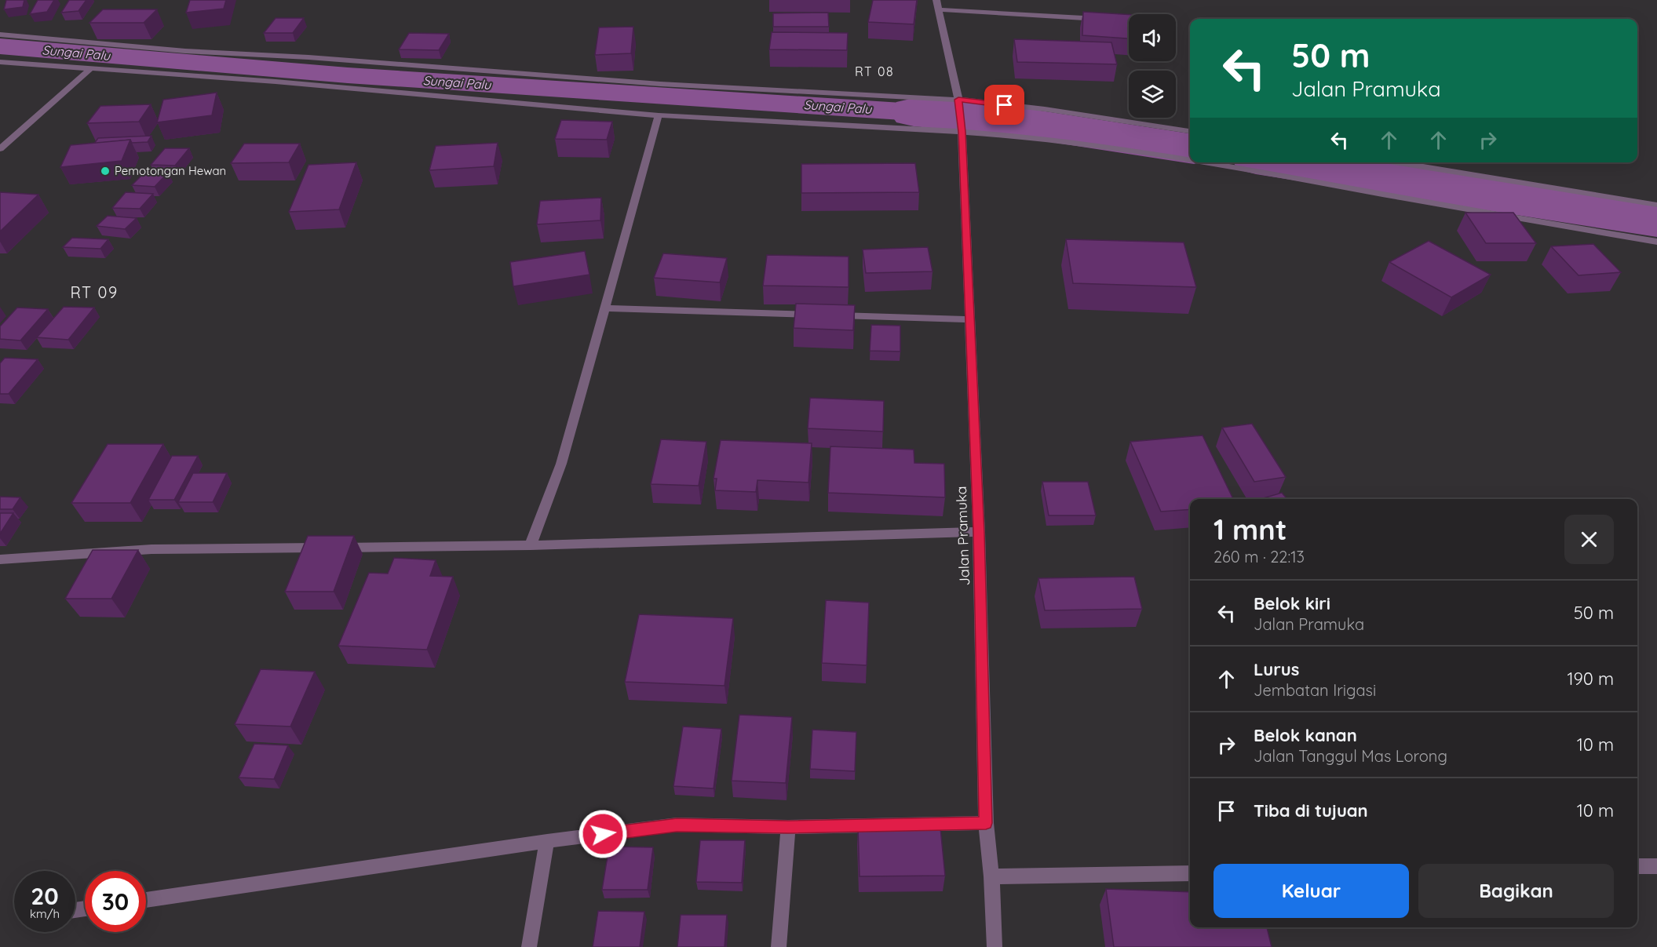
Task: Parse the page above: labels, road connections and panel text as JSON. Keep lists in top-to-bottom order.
{
  "streets": {
    "street": ["Jalan Pramuka"]
  },
  "districts": ["RT 08", "RT 09"],
  "water": ["Sungai Palu"],
  "places": ["Pemotongan Hewan"],
  "page": {
    "turn": ["50 m", "Jalan Pramuka"],
    "heading": ["1 mnt", "260 m · 22:13"],
    "list": [
      {
        "name": "Belok kiri",
        "note": "Jalan Pramuka",
        "value": "50 m"
      },
      {
        "name": "Lurus",
        "note": "Jembatan Irigasi",
        "value": "190 m"
      },
      {
        "name": "Belok kanan",
        "note": "Jalan Tanggul Mas Lorong",
        "value": "10 m"
      },
      {
        "name": "Tiba di tujuan",
        "value": "10 m"
      }
    ],
    "buttons": ["Keluar", "Bagikan"],
    "speed": "20 km/h",
    "limit": "30"
  }
}
